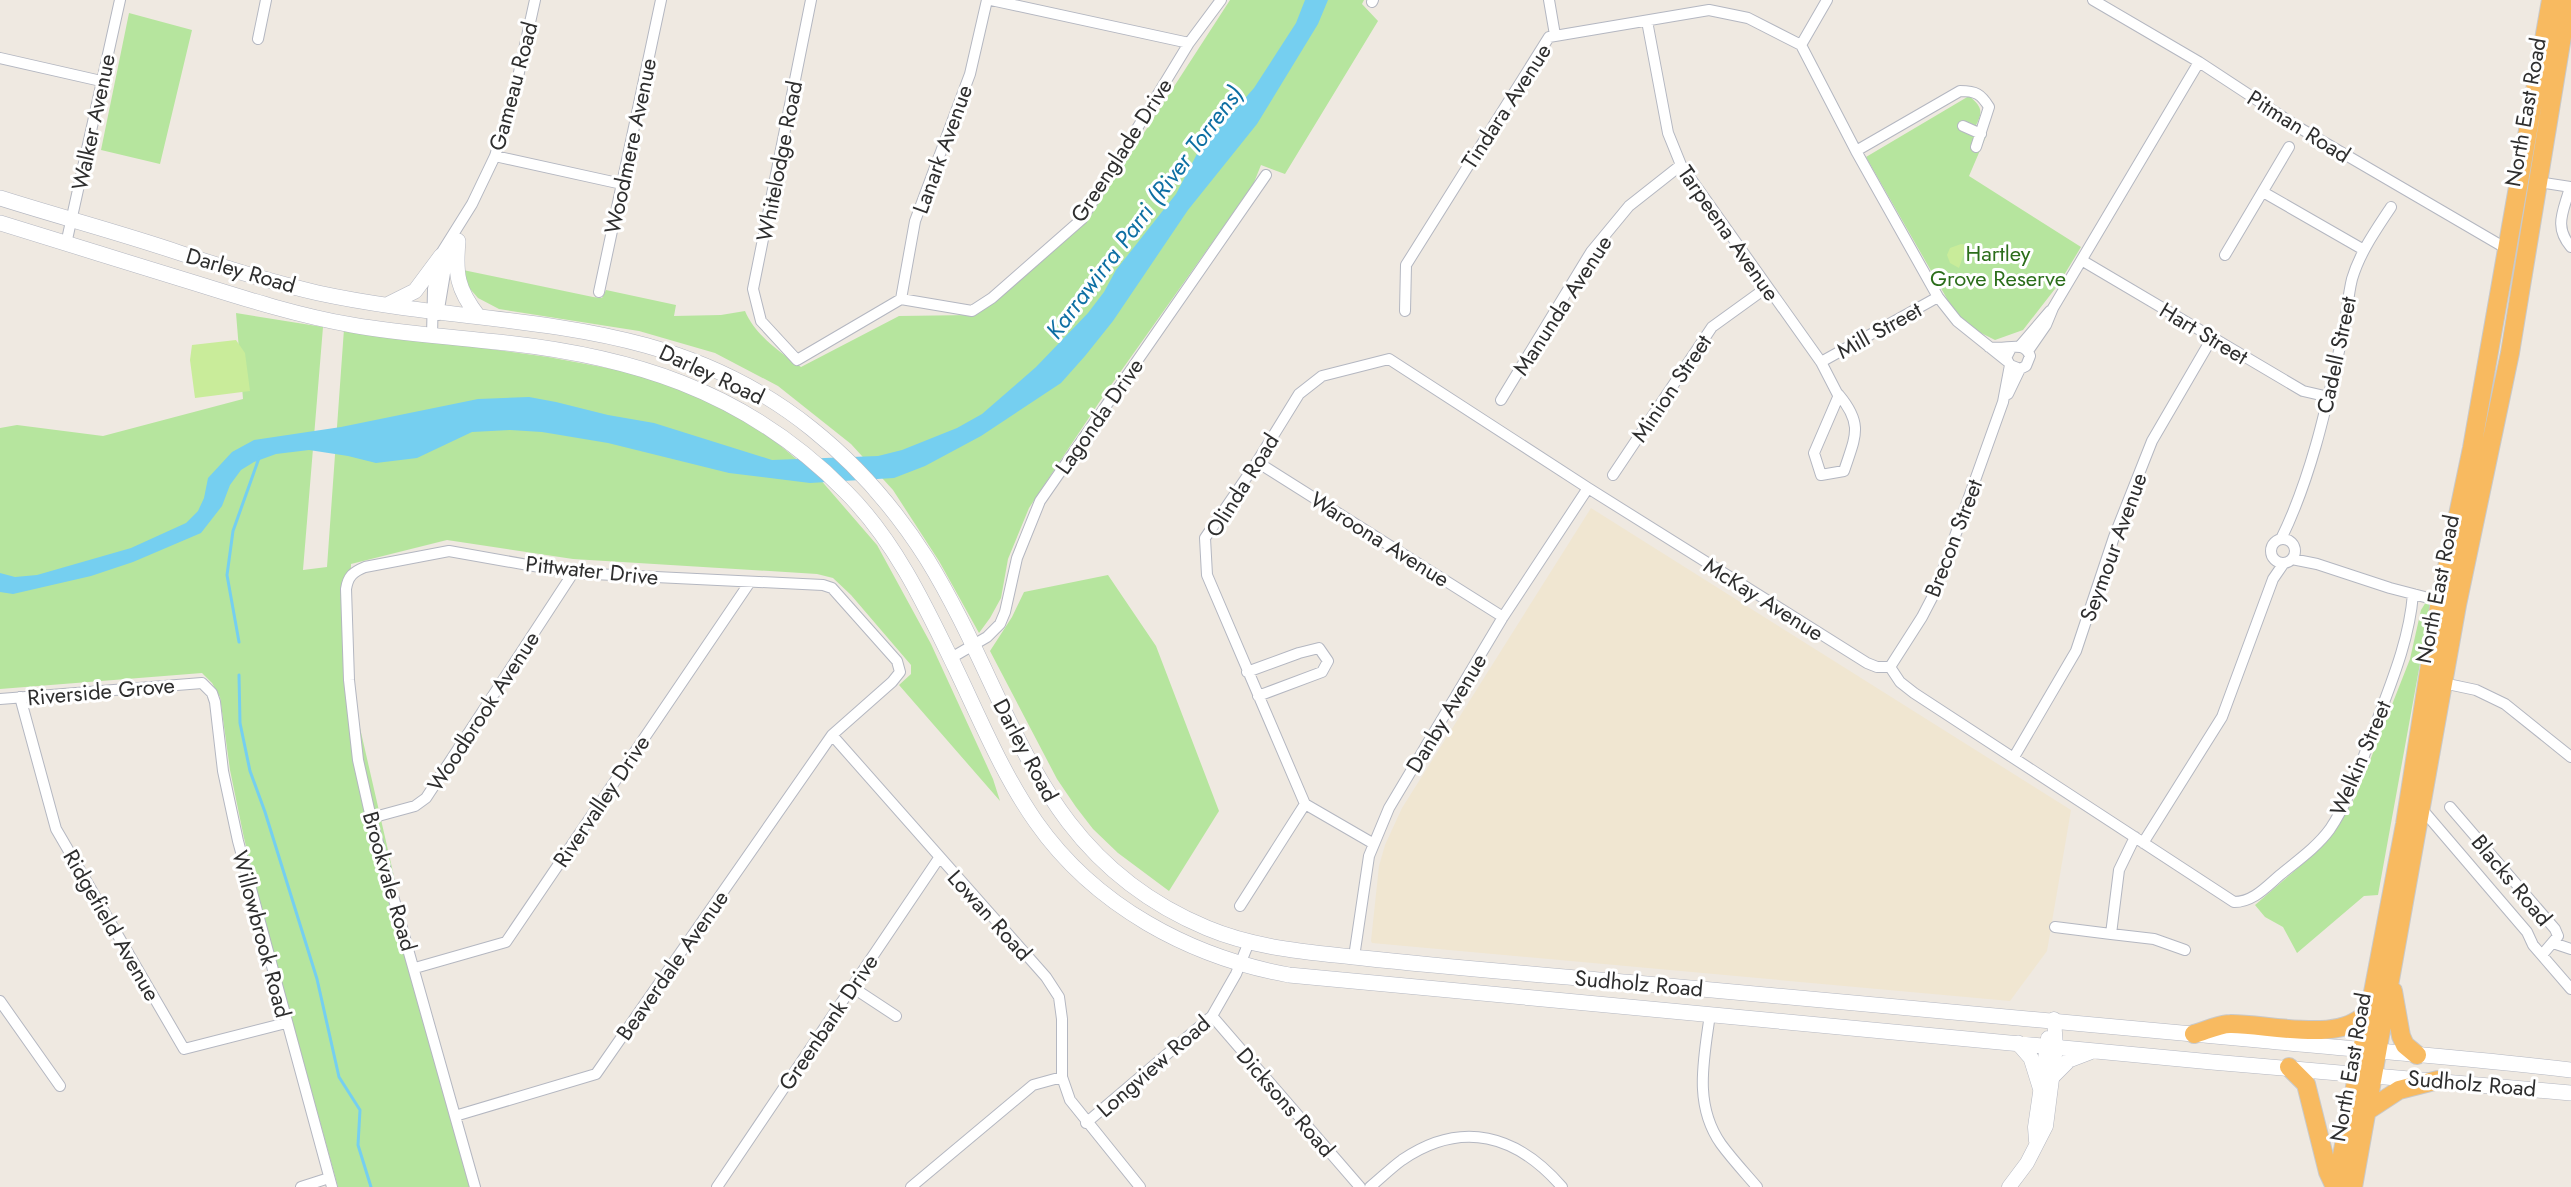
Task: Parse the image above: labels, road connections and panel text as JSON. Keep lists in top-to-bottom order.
{
  "streets": {
    "highway": ["North East Road"],
    "main road": ["Darley Road", "Sudholz Road"],
    "street": [
      "Gameau Road",
      "Tindara Avenue",
      "Walker Avenue",
      "Pitman Road",
      "Woodmere Avenue",
      "Lanark Avenue",
      "Greenglade Drive",
      "Whitelodge Road",
      "Tarpeena Avenue",
      "Manunda Avenue",
      "Mill Street",
      "Hart Street",
      "Cadell Street",
      "Minion Street",
      "Lagonda Drive",
      "Olinda Road",
      "Brecon Street",
      "Waroona Avenue",
      "Seymour Avenue",
      "Pittwater Drive",
      "McKay Avenue",
      "Riverside Grove",
      "Woodbrook Avenue",
      "Danby Avenue",
      "Welkin Street",
      "Rivervalley Drive",
      "Blacks Road",
      "Brookvale Road",
      "Lowan Road",
      "Ridgefield Avenue",
      "Willowbrook Road",
      "Beaverdale Avenue",
      "Greenbank Drive",
      "Longview Road",
      "Dicksons Road"
    ]
  },
  "crossings": [
    ["Gameau Road", "Darley Road"],
    ["Tindara Avenue", "Tarpeena Avenue"],
    ["North East Road", "Pitman Road"],
    ["North East Road", "Blacks Road"],
    ["North East Road", "Sudholz Road"],
    ["Walker Avenue", "Darley Road"],
    ["Lanark Avenue", "Greenglade Drive"],
    ["Lanark Avenue", "Whitelodge Road"],
    ["Greenglade Drive", "Whitelodge Road"],
    ["Tarpeena Avenue", "Manunda Avenue"],
    ["Tarpeena Avenue", "Mill Street"],
    ["Tarpeena Avenue", "Minion Street"],
    ["Darley Road", "Lagonda Drive"],
    ["Darley Road", "Sudholz Road"],
    ["Darley Road", "Longview Road"],
    ["Hart Street", "Cadell Street"],
    ["Hart Street", "Seymour Avenue"],
    ["Cadell Street", "Welkin Street"],
    ["Olinda Road", "Waroona Avenue"],
    ["Olinda Road", "McKay Avenue"],
    ["Brecon Street", "McKay Avenue"],
    ["Waroona Avenue", "Danby Avenue"],
    ["Pittwater Drive", "Woodbrook Avenue"],
    ["Pittwater Drive", "Rivervalley Drive"],
    ["Pittwater Drive", "Brookvale Road"],
    ["Pittwater Drive", "Beaverdale Avenue"],
    ["McKay Avenue", "Danby Avenue"],
    ["Riverside Grove", "Ridgefield Avenue"],
    ["Riverside Grove", "Willowbrook Road"],
    ["Woodbrook Avenue", "Brookvale Road"],
    ["Danby Avenue", "Sudholz Road"],
    ["Rivervalley Drive", "Brookvale Road"],
    ["Brookvale Road", "Beaverdale Avenue"],
    ["Lowan Road", "Beaverdale Avenue"],
    ["Lowan Road", "Greenbank Drive"],
    ["Lowan Road", "Longview Road"],
    ["Ridgefield Avenue", "Willowbrook Road"],
    ["Sudholz Road", "Longview Road"],
    ["Longview Road", "Dicksons Road"]
  ],
  "water": ["Karrawirra Parri (River Torrens)"],
  "parks": ["Hartley Grove Reserve"]
}
